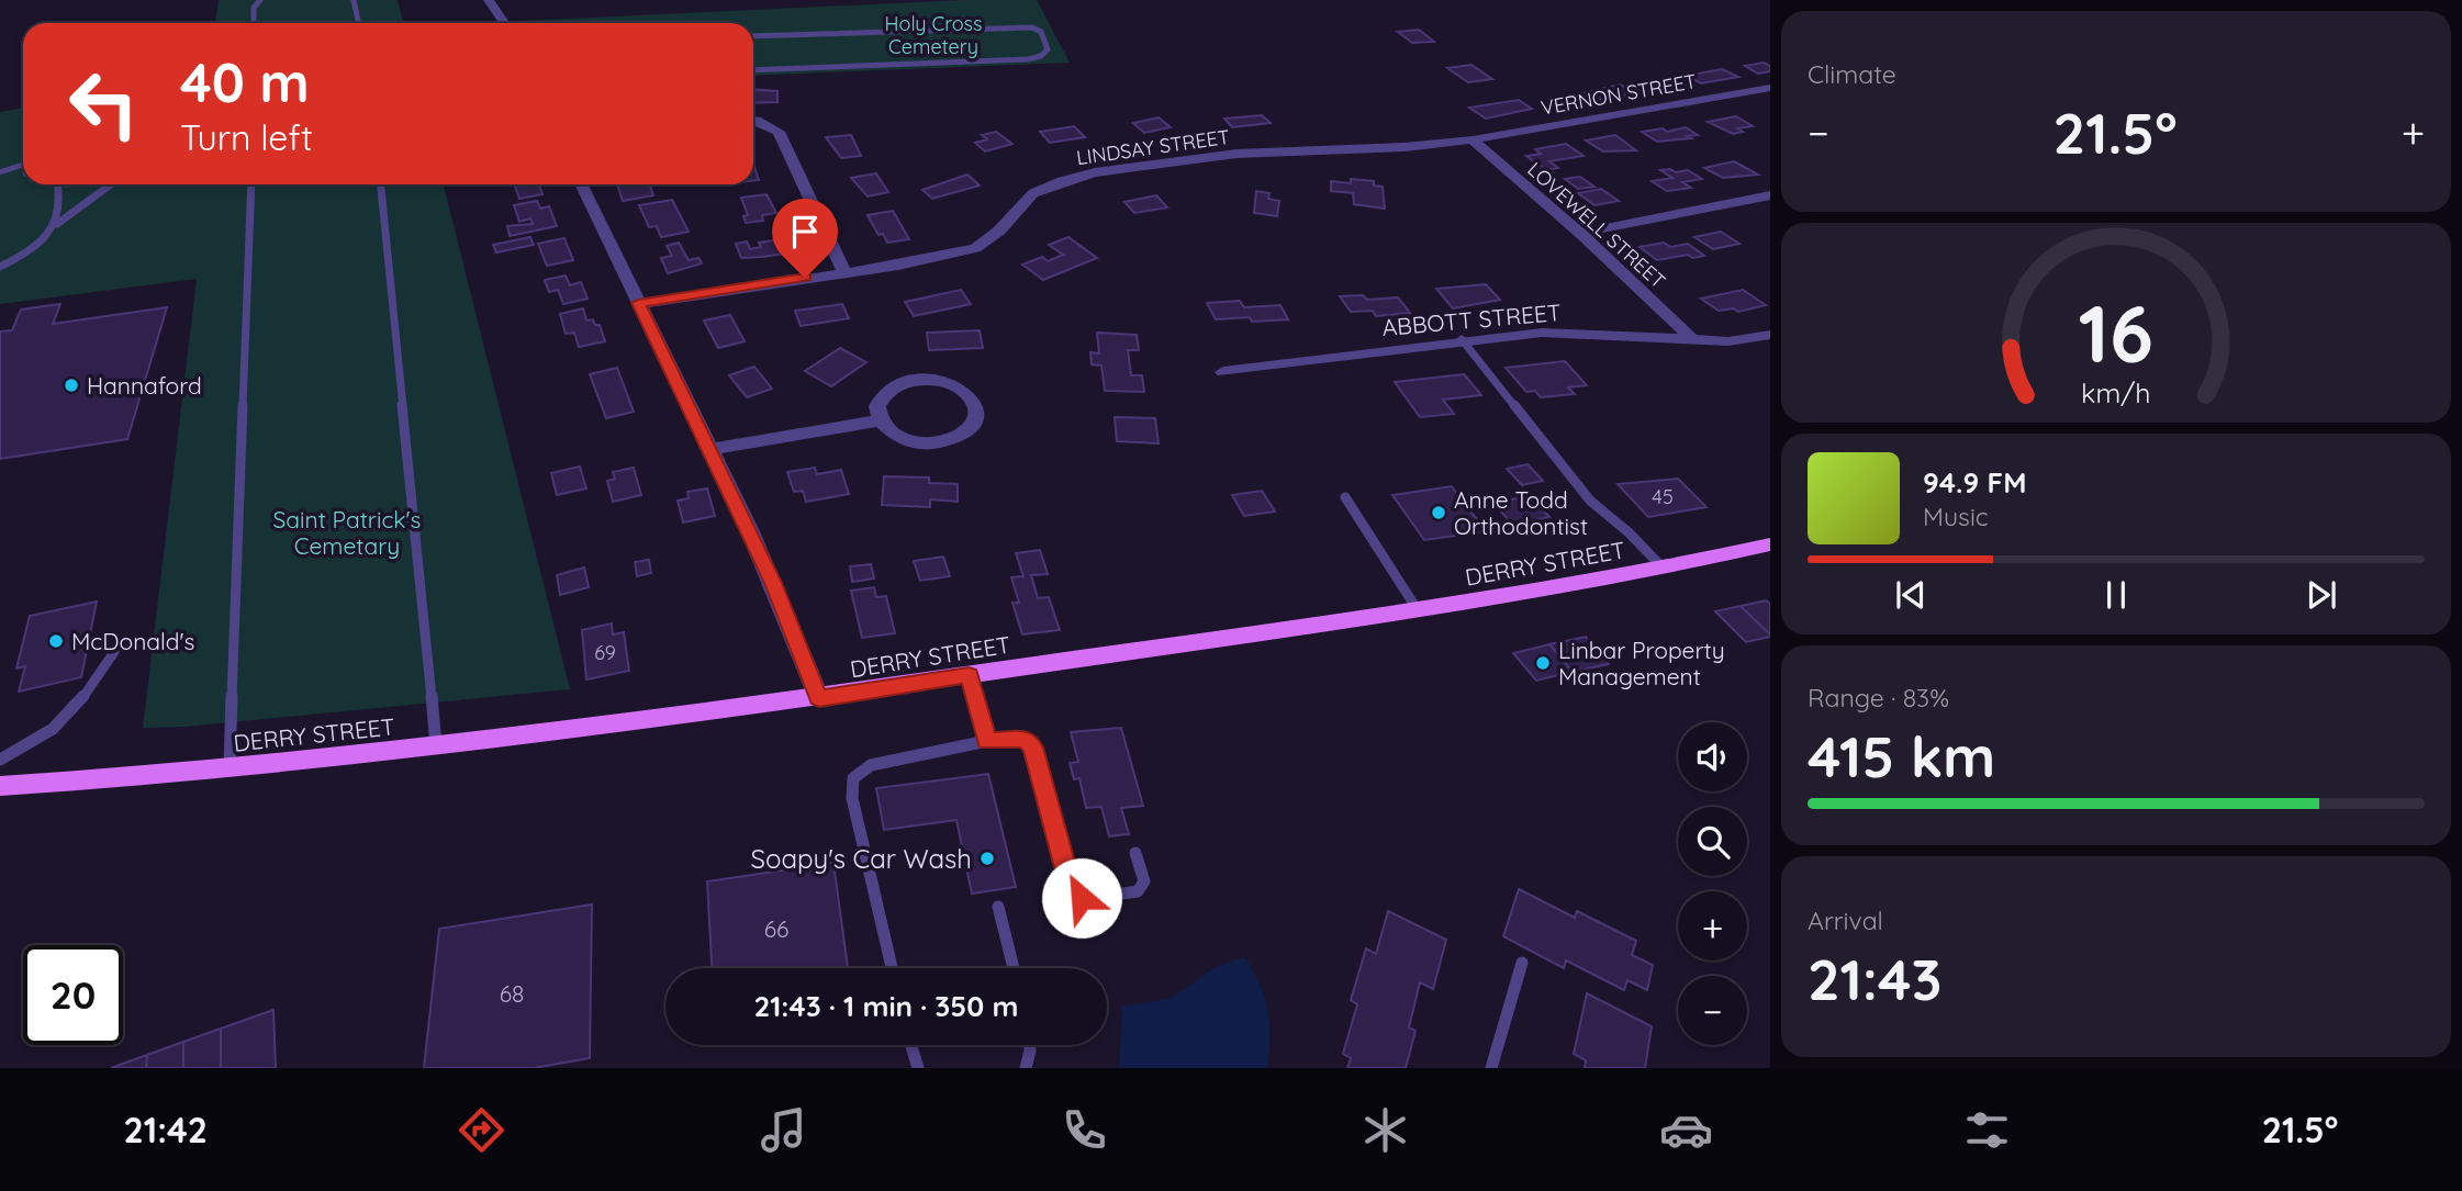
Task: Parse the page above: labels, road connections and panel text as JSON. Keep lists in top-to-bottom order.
{
  "streets": {
    "main road": ["DERRY STREET"],
    "street": [
      "VERNON STREET",
      "LINDSAY STREET",
      "LOVEWELL STREET",
      "ABBOTT STREET"
    ]
  },
  "crossings": [
    ["VERNON STREET", "LINDSAY STREET"],
    ["VERNON STREET", "LOVEWELL STREET"],
    ["LINDSAY STREET", "LOVEWELL STREET"],
    ["LOVEWELL STREET", "ABBOTT STREET"]
  ],
  "parks": ["Holy Cross Cemetery", "Saint Patrick's Cemetary"],
  "places": [
    "Hannaford",
    "Anne Todd Orthodontist",
    "McDonald's",
    "Linbar Property Management",
    "Soapy's Car Wash"
  ],
  "house_numbers": [
    "45",
    "69",
    "66",
    "68"
  ],
  "page": {
    "tile": [
      "Climate",
      ["Range · 83%", "415 km"],
      ["Arrival", "21:43"]
    ],
    "turn": ["40 m", "Turn left"],
    "heat": ["−", "21.5°", "+"],
    "song": ["94.9 FM", "Music"],
    "map_buttons": ["+", "−"],
    "limit": "20",
    "trip": "21:43 · 1 min · 350 m",
    "tabs": ["21:42", "21.5°"],
    "gauge": ["16", "km/h"]
  }
}
